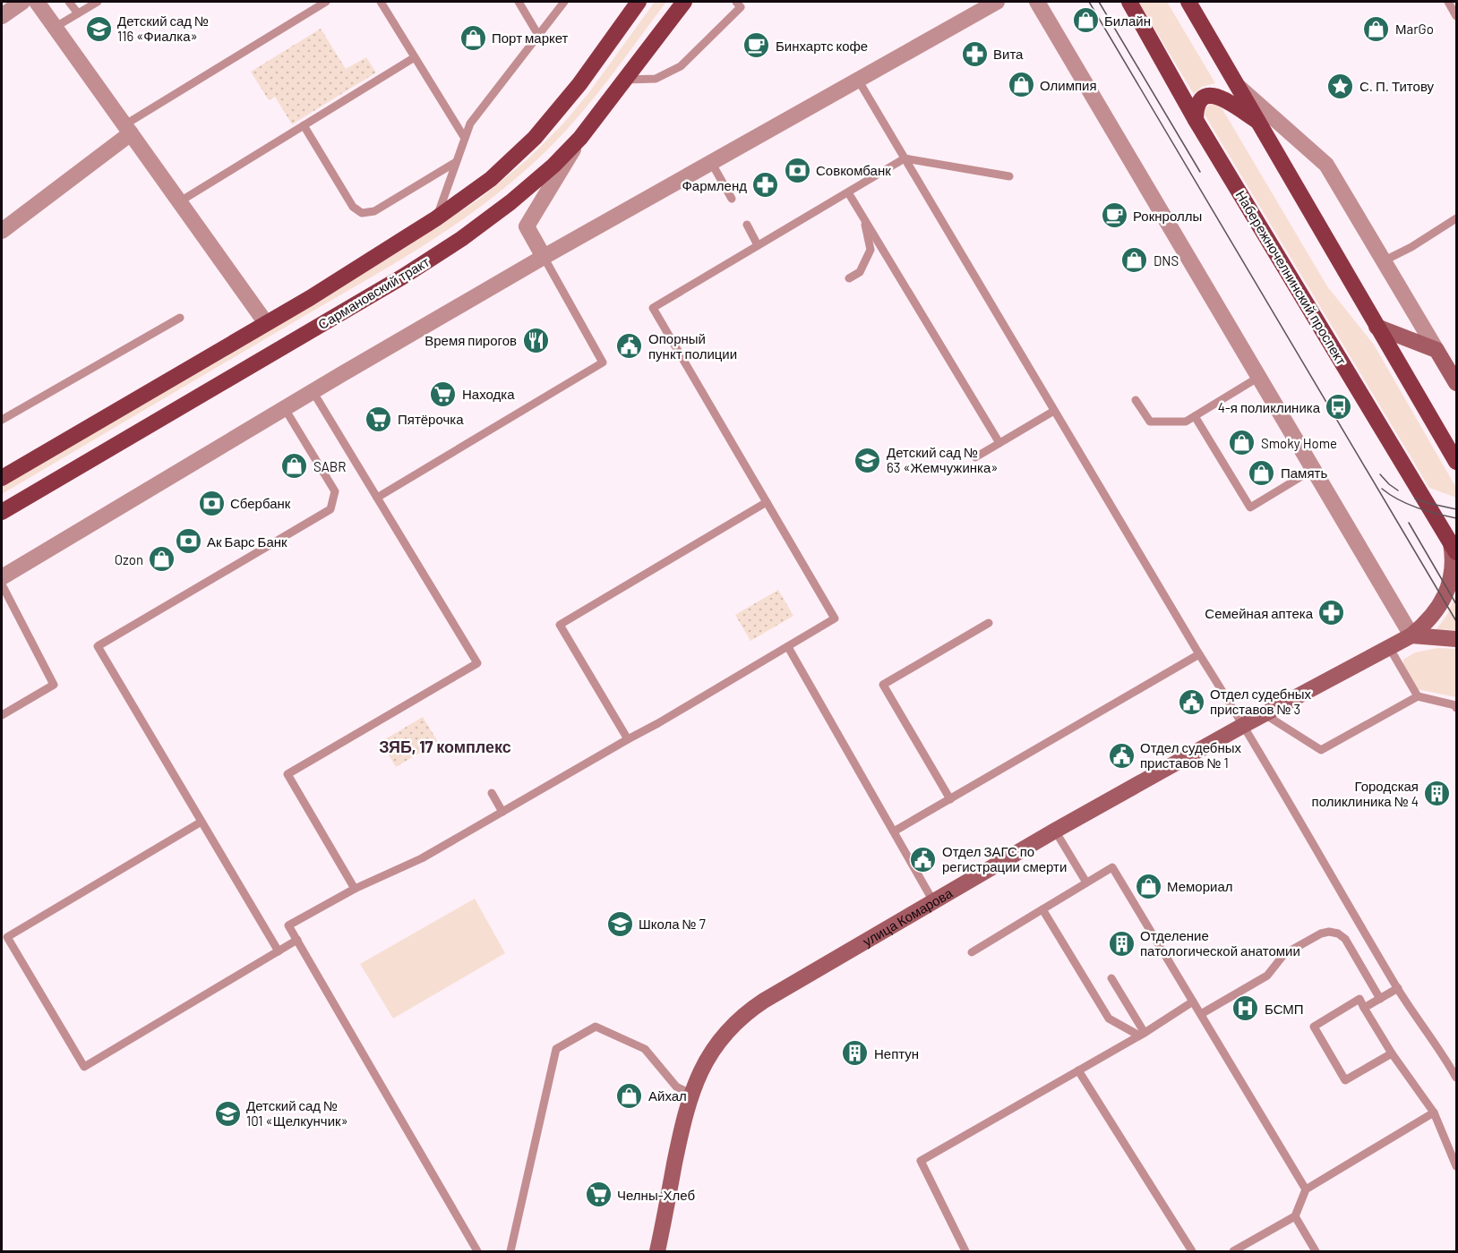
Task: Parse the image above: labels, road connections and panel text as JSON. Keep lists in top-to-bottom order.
{
  "streets": {
    "main road": ["Набережночелнинский проспект", "Сармановский тракт"],
    "street": ["улица Комарова"]
  },
  "crossings": [
    ["Набережночелнинский проспект", "улица Комарова"]
  ],
  "districts": ["ЗЯБ, 17 комплекс"],
  "places": {
    "shop": [
      "Билайн",
      "МarGo",
      "Порт маркет",
      "Олимпия",
      "DNS",
      "Smoky Home",
      "SABR",
      "Память",
      "Ozon",
      "Мемориал",
      "Айхал"
    ],
    "school or university": [
      "Детский сад № 116 «Фиалка»",
      "Детский сад № 63 «Жемчужинка»",
      "Школа № 7",
      "Детский сад № 101 «Щелкунчик»"
    ],
    "cafe": ["Бинхартс кофе", "Рокнроллы"],
    "pharmacy": ["Вита", "Фармленд", "Семейная аптека"],
    "place": ["С. П. Титову"],
    "bank": ["Совкомбанк", "Сбербанк", "Ак Барс Банк"],
    "restaurant": ["Время пирогов"],
    "public building": [
      "Опорный пункт полиции",
      "Отдел судебных приставов № 3",
      "Отдел судебных приставов № 1",
      "Отдел ЗАГС по регистрации смерти"
    ],
    "supermarket": ["Находка", "Пятёрочка", "Челны-Хлеб"],
    "bus stop": ["4-я поликлиника"],
    "building": ["Городская поликлиника № 4", "Отделение патологической анатомии", "Нептун"],
    "hospital": ["БСМП"]
  }
}
